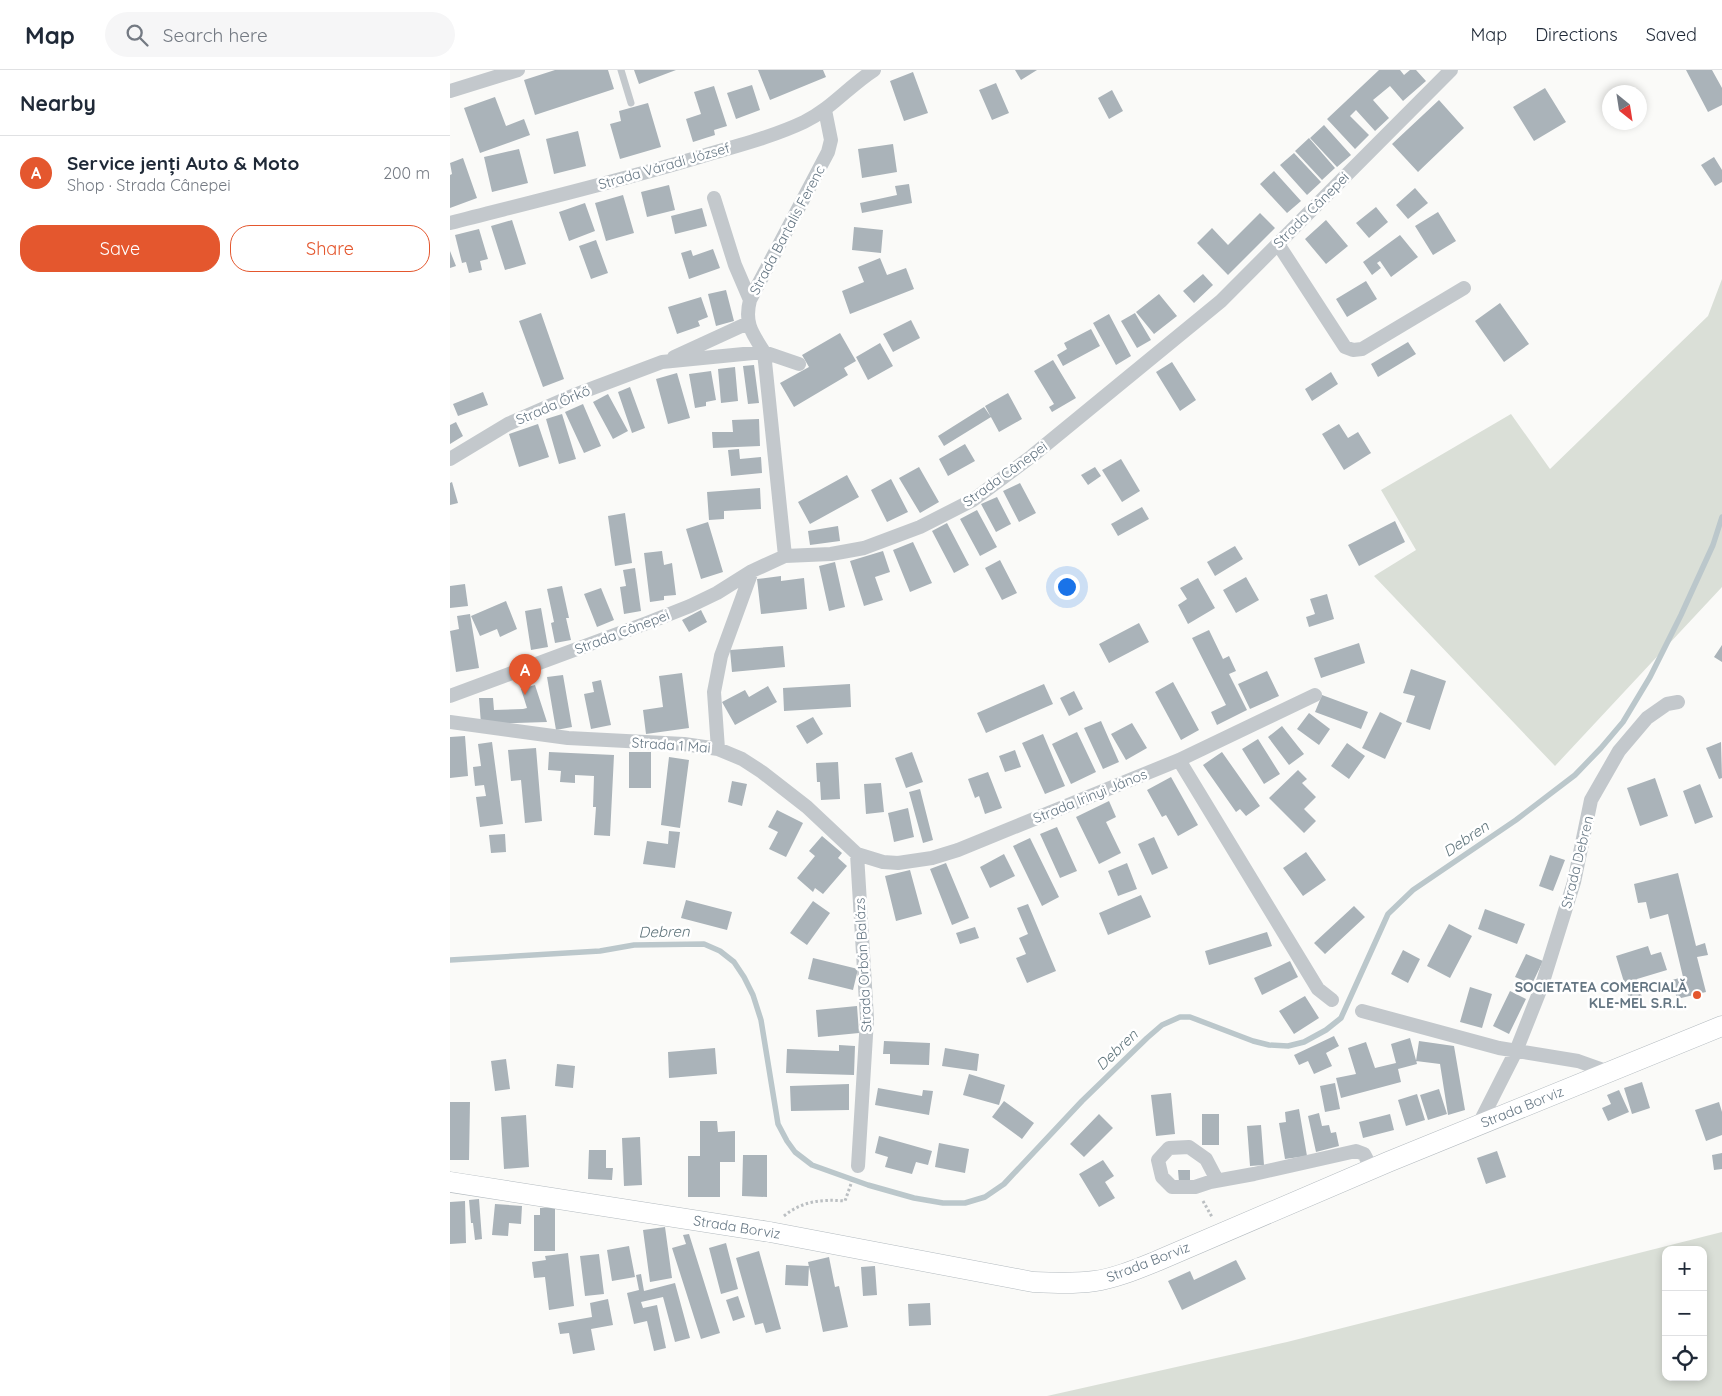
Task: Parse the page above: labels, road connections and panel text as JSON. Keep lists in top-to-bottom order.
{
  "streets": {
    "main road": ["Strada Borviz"],
    "street": [
      "Strada Váradi József",
      "Strada Cânepei",
      "Strada Bartalis Ferenc",
      "Strada Őrkő",
      "Strada 1 Mai",
      "Strada Irinyi János",
      "Strada Debren",
      "Strada Orbán Balázs"
    ]
  },
  "crossings": [
    ["Strada Váradi József", "Strada Bartalis Ferenc"],
    ["Strada Bartalis Ferenc", "Strada Őrkő"],
    ["Strada 1 Mai", "Strada Irinyi János"],
    ["Strada 1 Mai", "Strada Orbán Balázs"],
    ["Strada Irinyi János", "Strada Orbán Balázs"],
    ["Strada Debren", "Strada Borviz"]
  ],
  "water": ["Debren"],
  "places": ["SOCIETATEA COMERCIALĂ KLE-MEL S.R.L."],
  "north": "bottom right",
  "page": {
    "header": "Map",
    "search": "Search here",
    "nav": ["Map", "Directions", "Saved"],
    "heading": "Nearby",
    "list": [
      {
        "mark": "A",
        "name": "Service jenți Auto & Moto",
        "note": "Shop · Strada Cânepei",
        "value": "200 m"
      }
    ],
    "buttons": ["Save", "Share"],
    "pins": "A",
    "map_buttons": ["+", "−"]
  }
}
